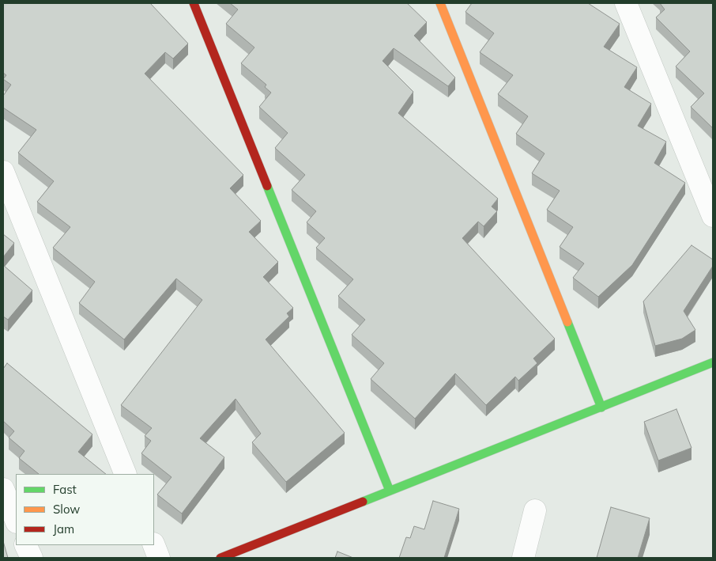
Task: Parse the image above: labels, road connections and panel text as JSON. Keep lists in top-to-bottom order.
{
  "legend": ["Fast", "Slow", "Jam"]
}
